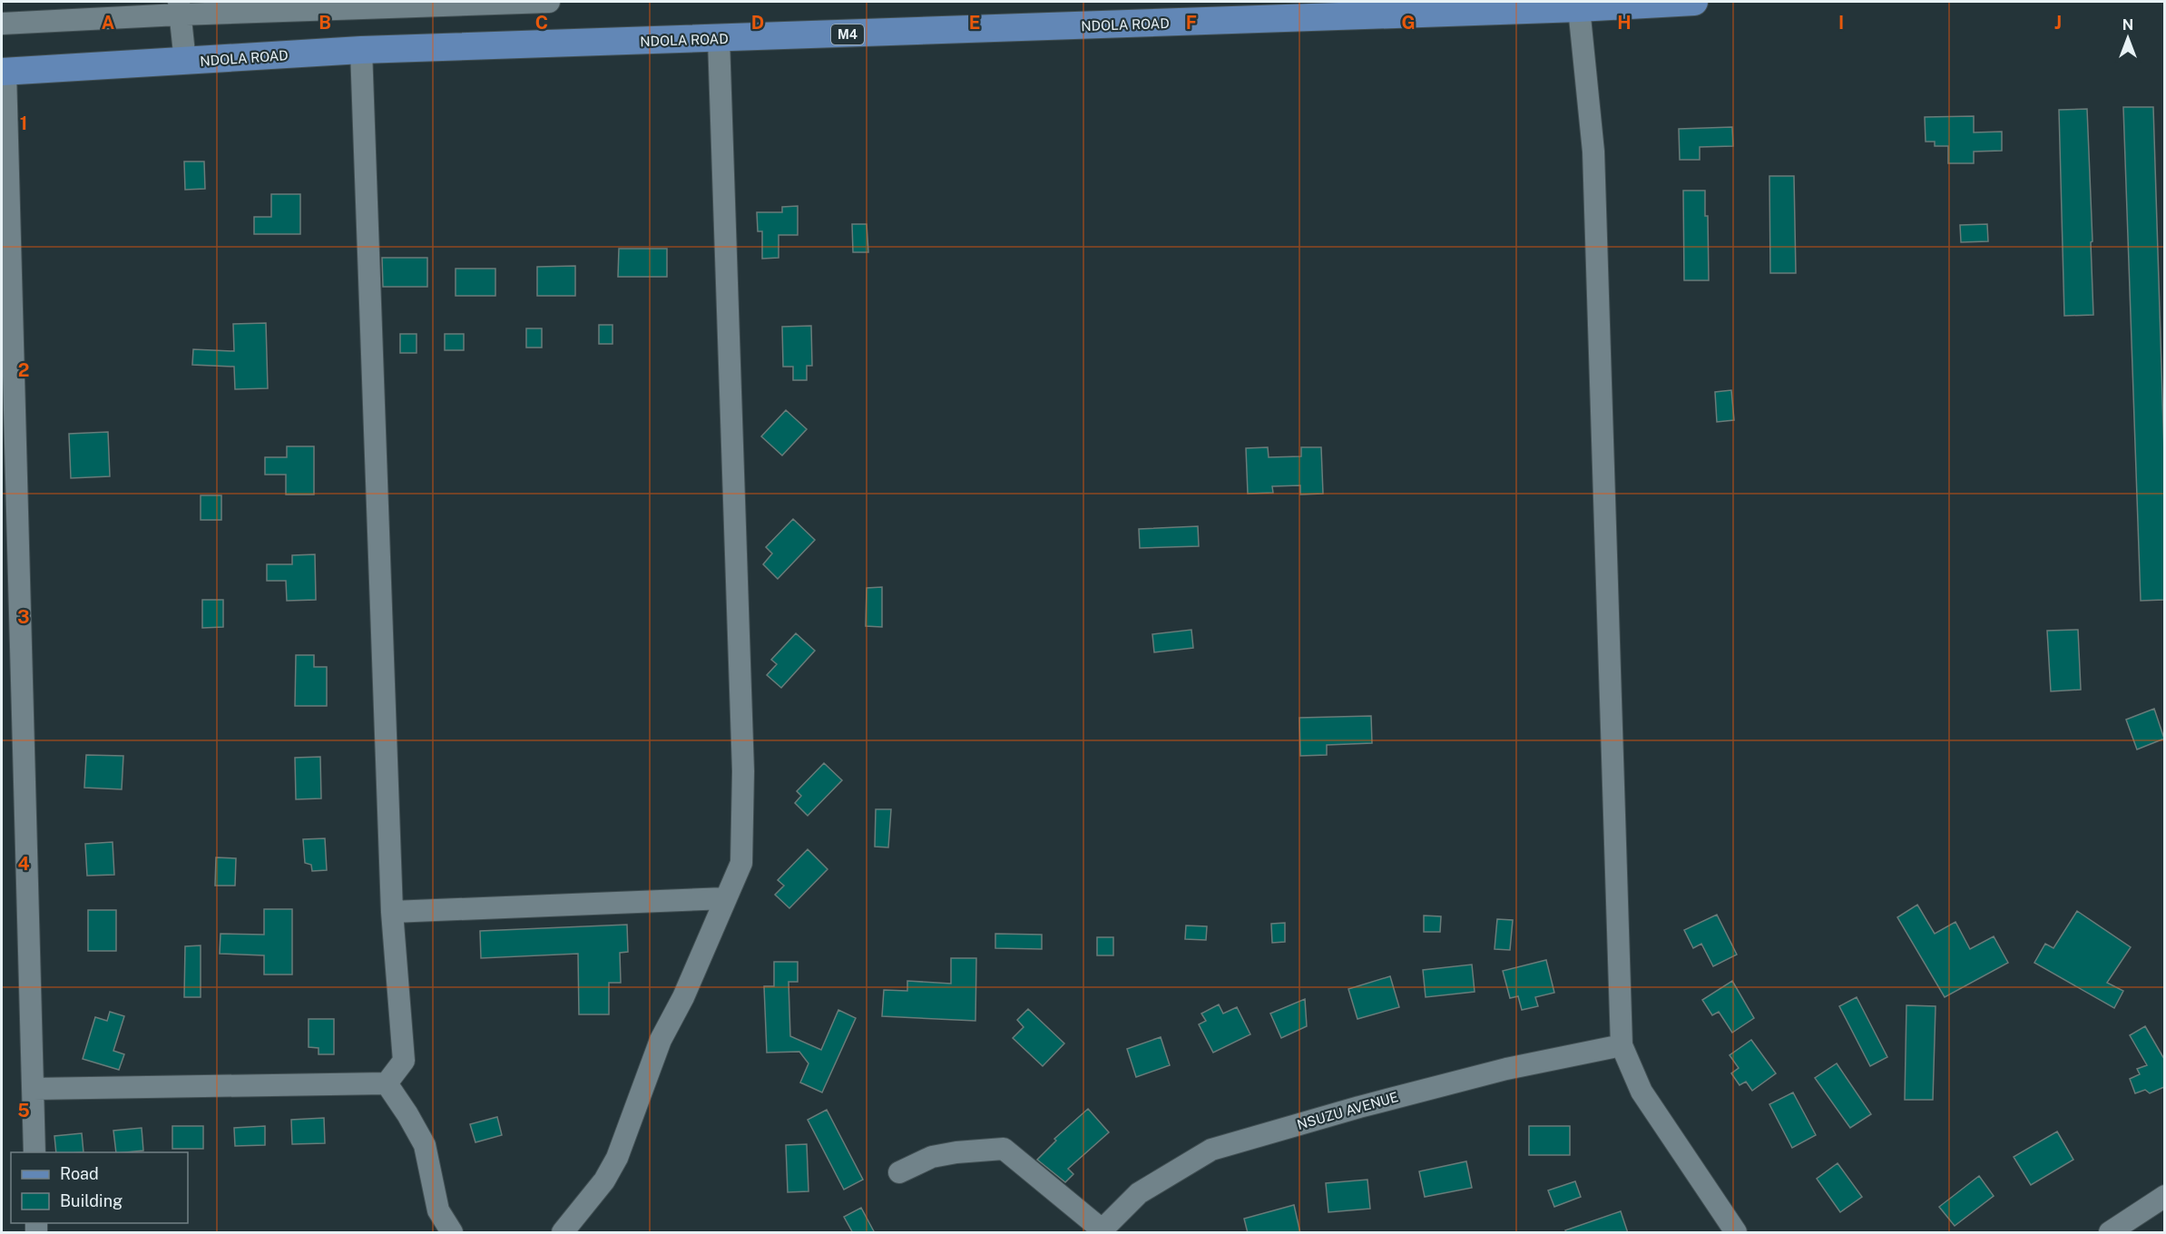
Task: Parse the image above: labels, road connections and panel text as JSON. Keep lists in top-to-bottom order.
{
  "streets": {
    "main road": ["NDOLA ROAD", "M4"],
    "street": ["NSUZU AVENUE"]
  },
  "legend": ["Road", "Building"],
  "north": "top",
  "grid": {
    "columns": [
      "A",
      "B",
      "C",
      "D",
      "E",
      "F",
      "G",
      "H",
      "I",
      "J"
    ],
    "rows": [
      "1",
      "2",
      "3",
      "4",
      "5"
    ]
  }
}
